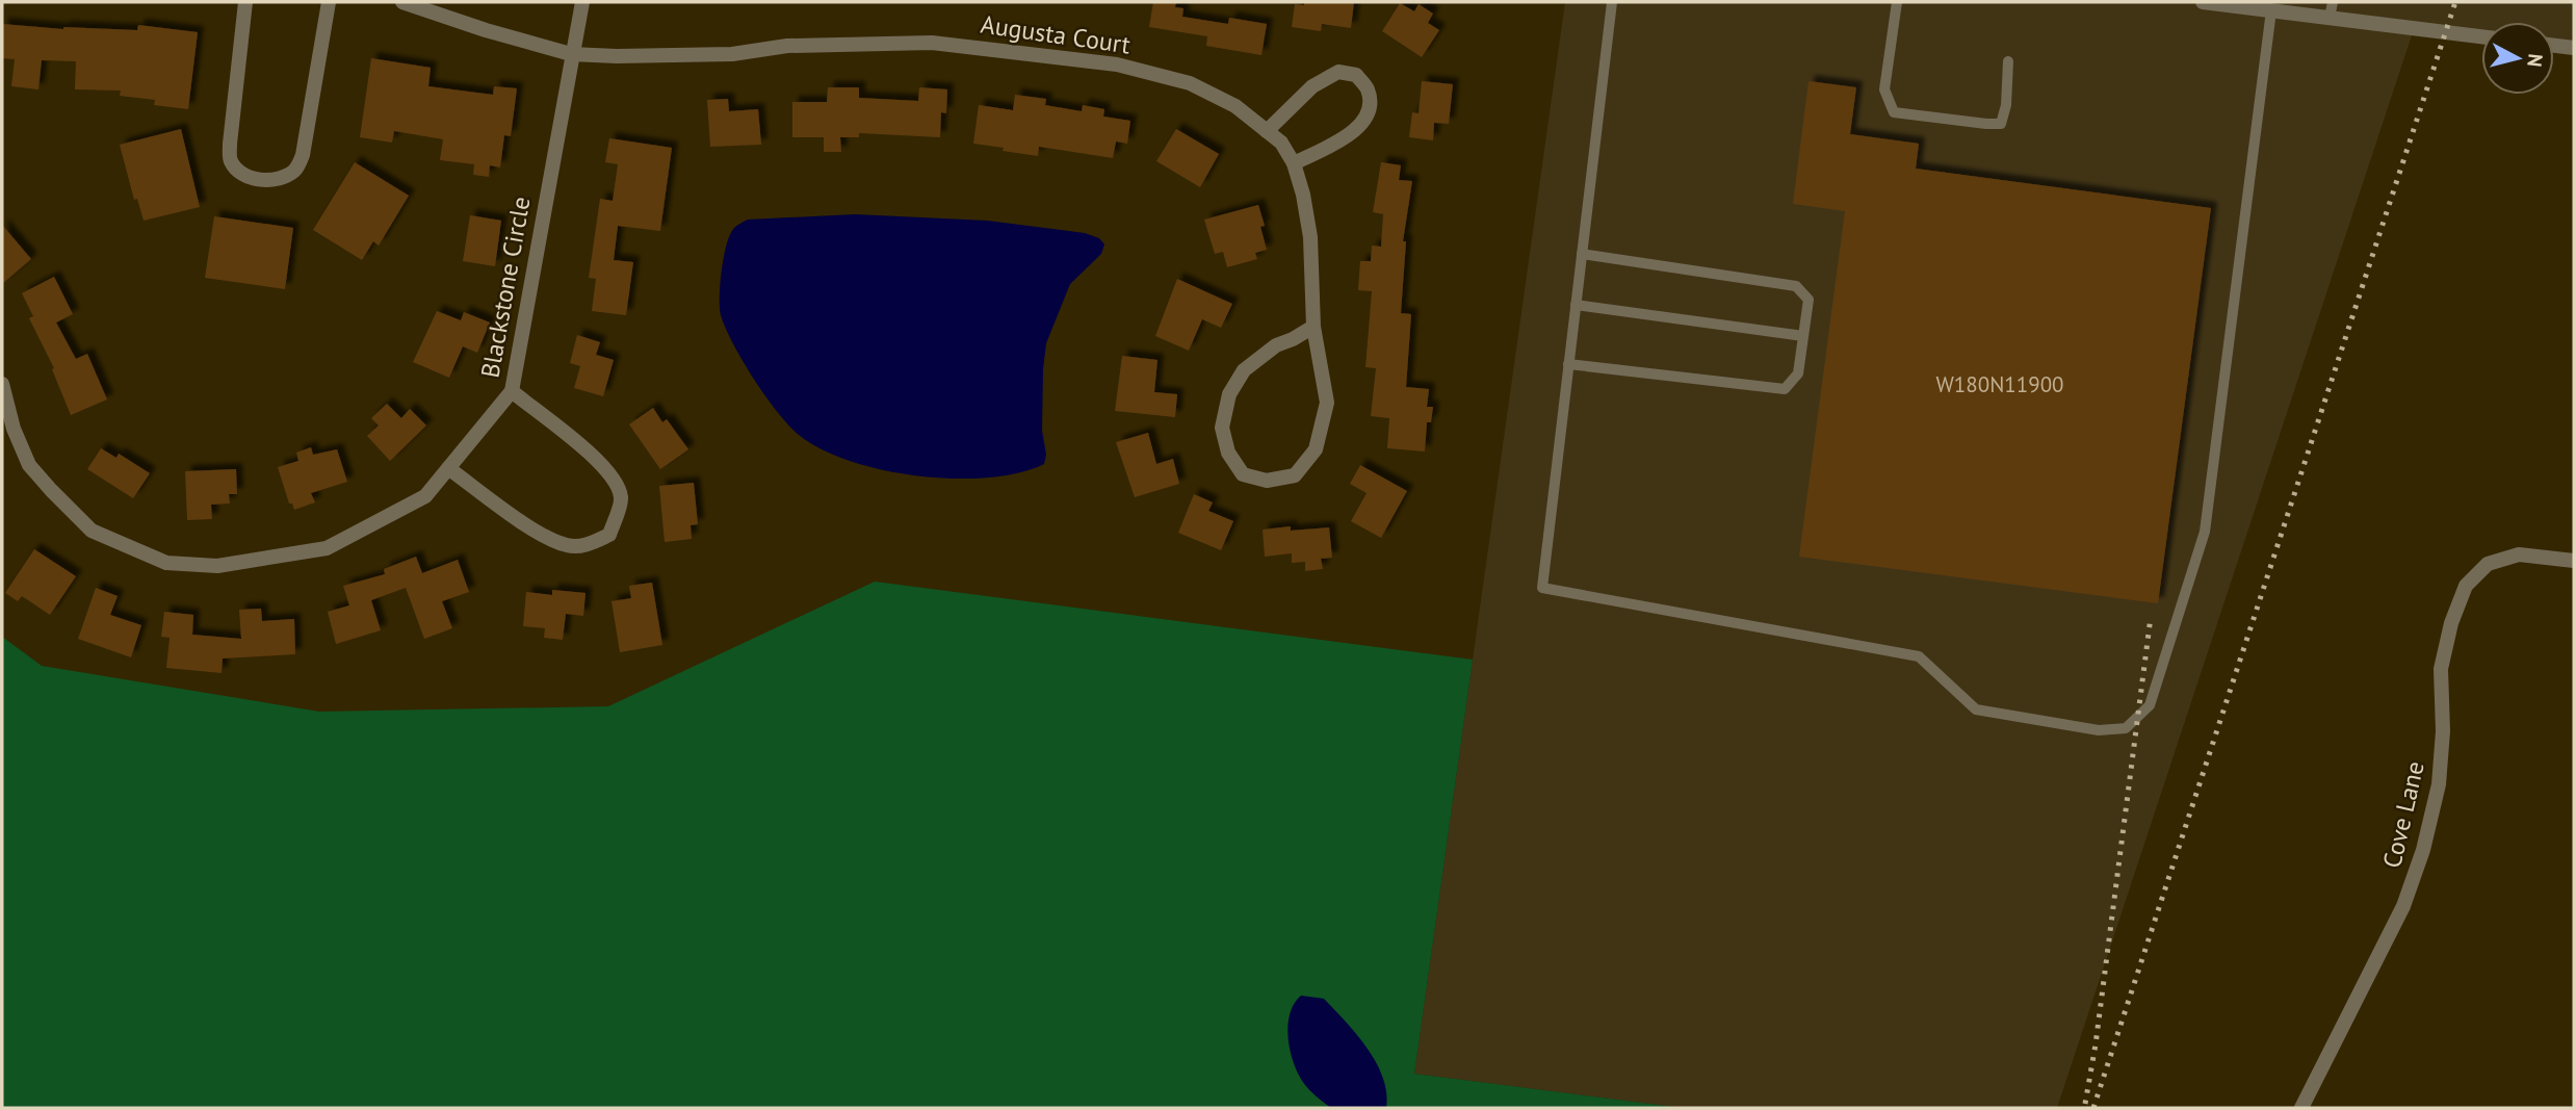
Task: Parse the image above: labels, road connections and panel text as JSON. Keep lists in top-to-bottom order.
{
  "streets": {
    "street": ["Augusta Court", "Blackstone Circle", "Cove Lane"]
  },
  "crossings": [
    ["Augusta Court", "Blackstone Circle"]
  ],
  "house_numbers": ["W180N11900"],
  "north": "right"
}
